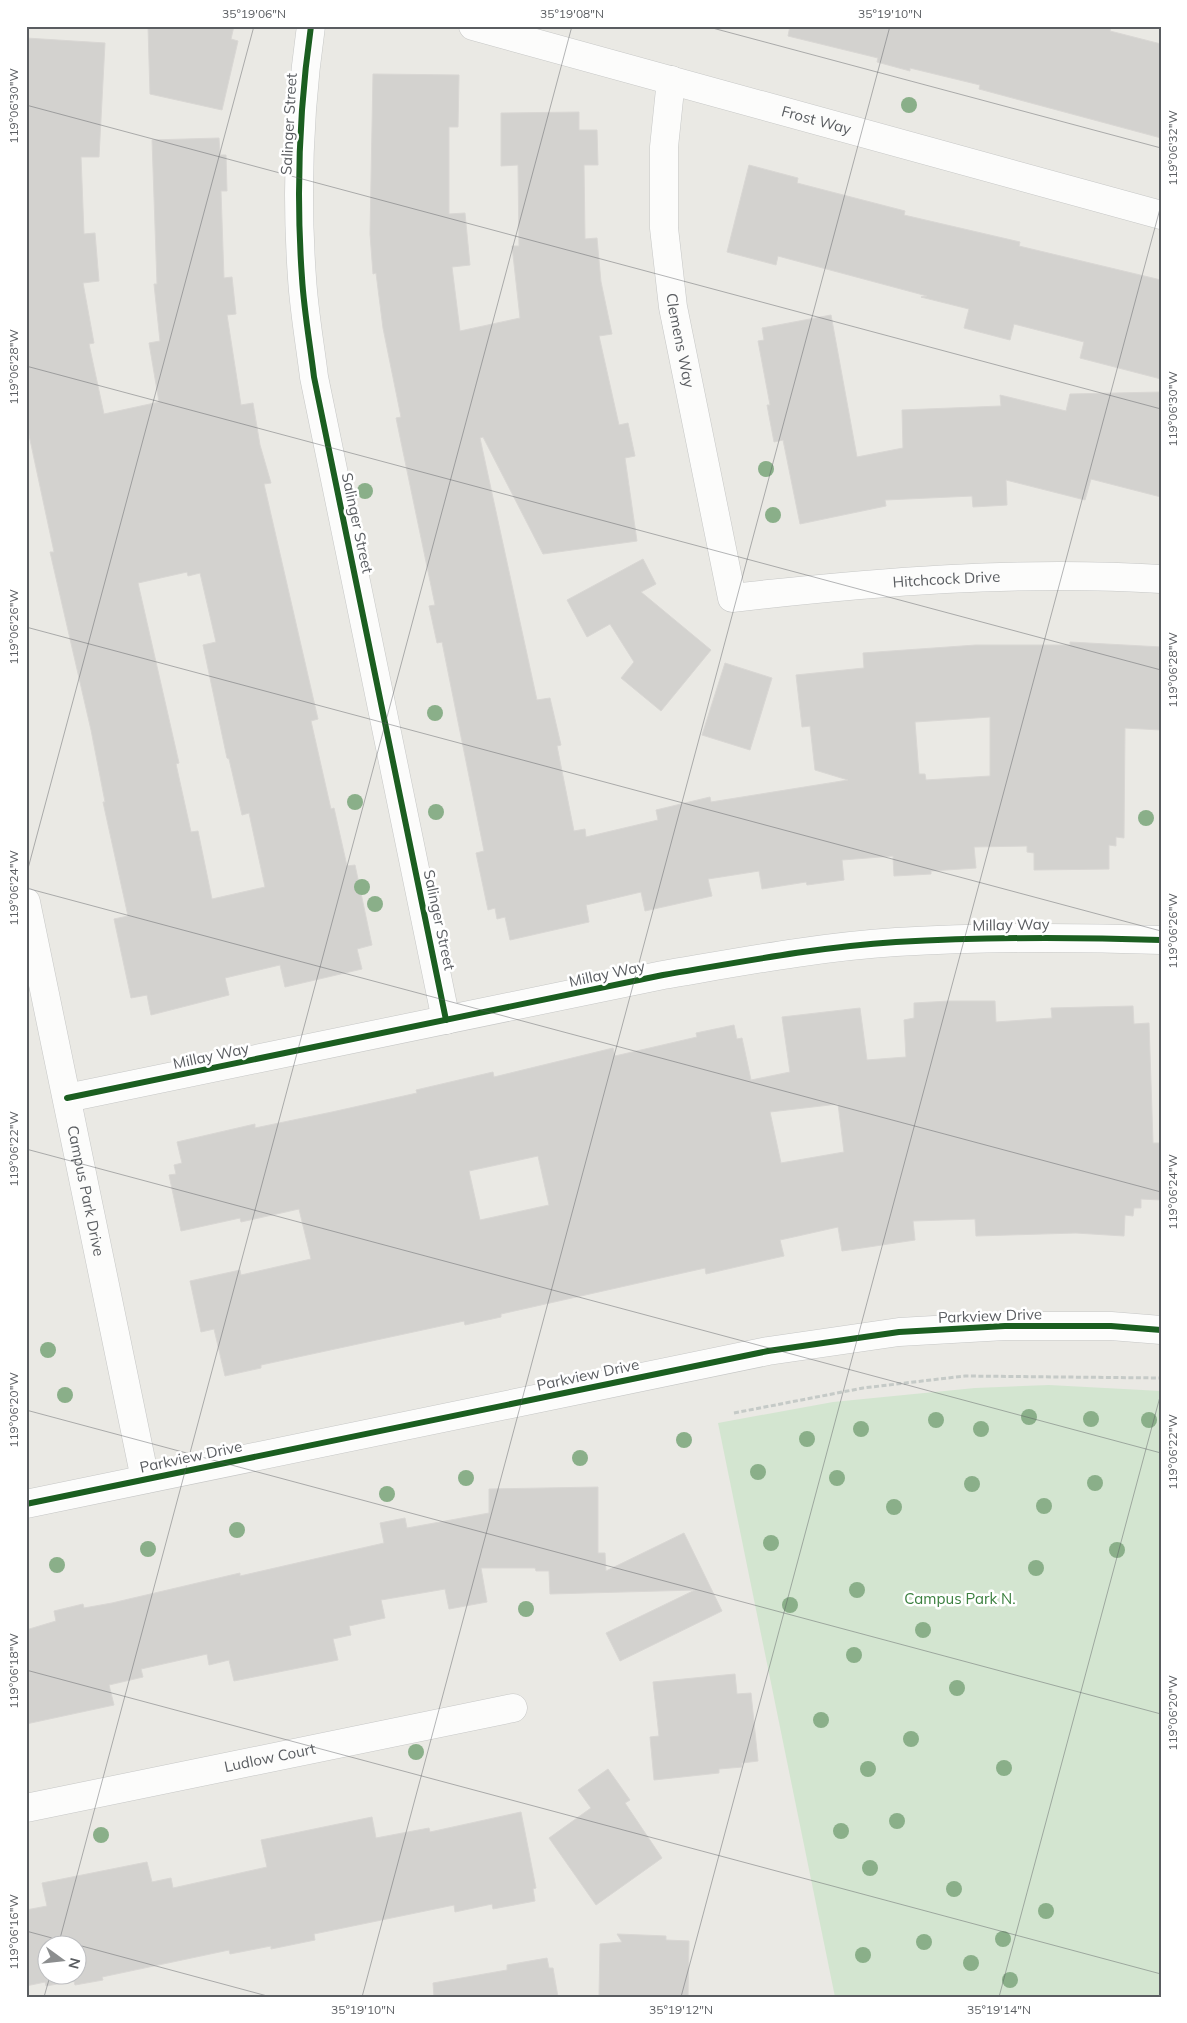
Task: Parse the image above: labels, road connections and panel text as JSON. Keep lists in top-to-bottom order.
{
  "streets": {
    "street": [
      "Frost Way",
      "Salinger Street",
      "Clemens Way",
      "Hitchcock Drive",
      "Millay Way",
      "Campus Park Drive",
      "Parkview Drive",
      "Ludlow Court"
    ]
  },
  "crossings": [
    ["Frost Way", "Clemens Way"],
    ["Salinger Street", "Millay Way"],
    ["Clemens Way", "Hitchcock Drive"],
    ["Millay Way", "Campus Park Drive"],
    ["Campus Park Drive", "Parkview Drive"]
  ],
  "parks": ["Campus Park N."],
  "north": "right",
  "coordinates": [
    "35°19'06\"N",
    "35°19'08\"N",
    "35°19'10\"N",
    "119°06'30\"W",
    "119°06'32\"W",
    "119°06'28\"W",
    "119°06'26\"W",
    "119°06'24\"W",
    "119°06'22\"W",
    "119°06'20\"W",
    "119°06'18\"W",
    "119°06'16\"W",
    "35°19'12\"N",
    "35°19'14\"N"
  ]
}
